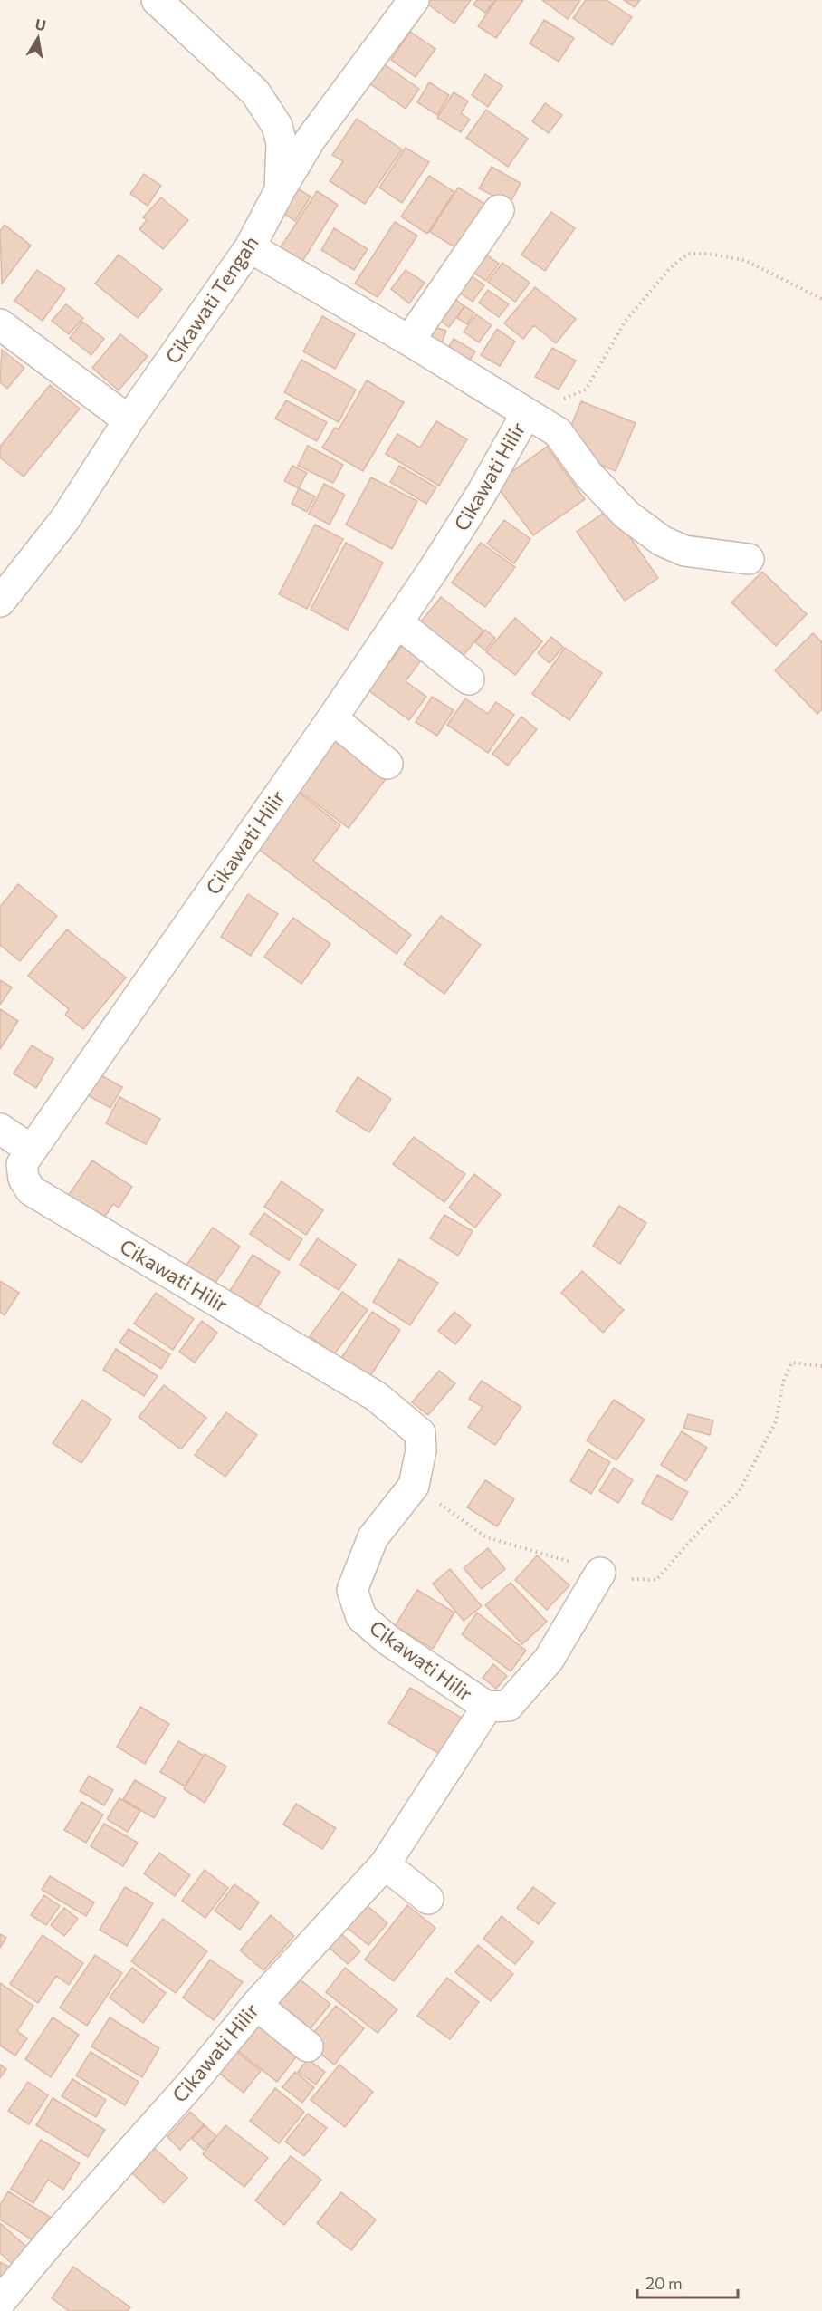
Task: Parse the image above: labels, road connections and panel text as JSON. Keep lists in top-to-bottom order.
{
  "streets": {
    "street": ["Cikawati Tengah", "Cikawati Hilir"]
  },
  "crossings": [
    ["Cikawati Tengah", "Cikawati Hilir"]
  ],
  "scale_bar": "20 m",
  "north": "top"
}
